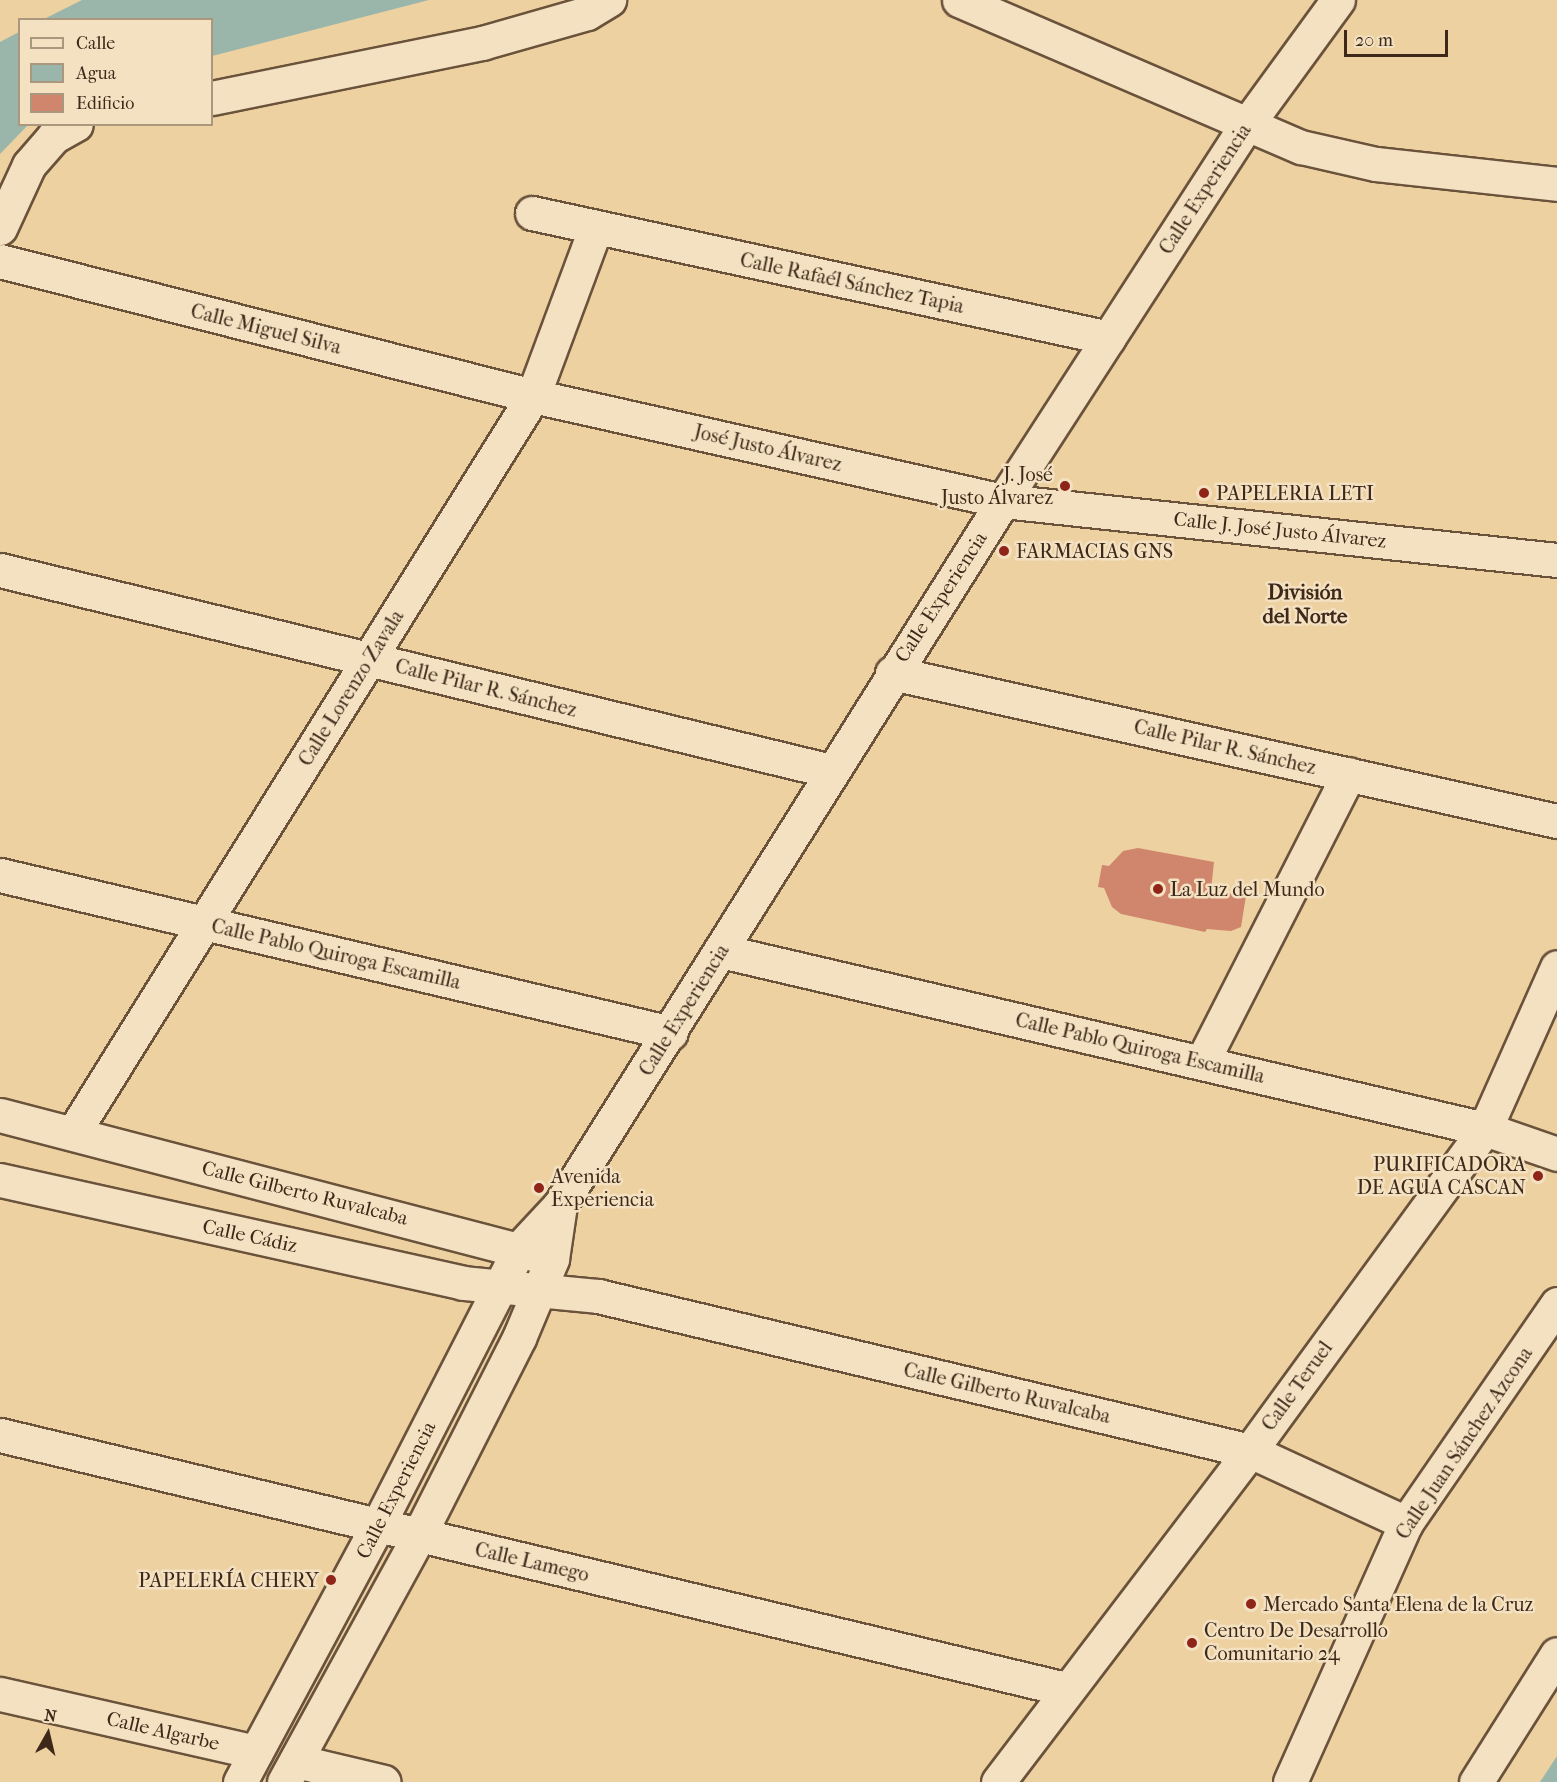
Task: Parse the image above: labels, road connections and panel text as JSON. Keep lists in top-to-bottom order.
{
  "streets": {
    "street": [
      "Calle Experiencia",
      "Calle Rafaél Sánchez Tapia",
      "Calle Miguel Silva",
      "José Justo Álvarez",
      "Calle J. José Justo Álvarez",
      "Calle Lorenzo Zavala",
      "Calle Pilar R. Sánchez",
      "Calle Pablo Quiroga Escamilla",
      "Calle Gilberto Ruvalcaba",
      "Calle Cádiz",
      "Calle Teruel",
      "Calle Juan Sánchez Azcona",
      "Calle Lamego",
      "Calle Algarbe"
    ]
  },
  "crossings": [
    ["Calle Experiencia", "Calle Rafaél Sánchez Tapia"],
    ["Calle Experiencia", "José Justo Álvarez"],
    ["Calle Experiencia", "Calle J. José Justo Álvarez"],
    ["Calle Experiencia", "Calle Pilar R. Sánchez"],
    ["Calle Experiencia", "Calle Pablo Quiroga Escamilla"],
    ["Calle Experiencia", "Calle Gilberto Ruvalcaba"],
    ["Calle Experiencia", "Calle Cádiz"],
    ["Calle Experiencia", "Calle Lamego"],
    ["Calle Experiencia", "Calle Algarbe"],
    ["Calle Rafaél Sánchez Tapia", "Calle Lorenzo Zavala"],
    ["Calle Miguel Silva", "José Justo Álvarez"],
    ["Calle Miguel Silva", "Calle Lorenzo Zavala"],
    ["José Justo Álvarez", "Calle J. José Justo Álvarez"],
    ["José Justo Álvarez", "Calle Lorenzo Zavala"],
    ["Calle Lorenzo Zavala", "Calle Pilar R. Sánchez"],
    ["Calle Lorenzo Zavala", "Calle Pablo Quiroga Escamilla"],
    ["Calle Lorenzo Zavala", "Calle Gilberto Ruvalcaba"],
    ["Calle Pablo Quiroga Escamilla", "Calle Teruel"],
    ["Calle Gilberto Ruvalcaba", "Calle Cádiz"],
    ["Calle Gilberto Ruvalcaba", "Calle Teruel"],
    ["Calle Gilberto Ruvalcaba", "Calle Juan Sánchez Azcona"],
    ["Calle Teruel", "Calle Lamego"]
  ],
  "districts": ["División del Norte"],
  "places": [
    "J. José Justo Álvarez",
    "PAPELERIA LETI",
    "FARMACIAS GNS",
    "La Luz del Mundo",
    "PURIFICADORA DE AGUA CASCAN",
    "Avenida Experiencia",
    "PAPELERÍA CHERY",
    "Mercado Santa Elena de la Cruz",
    "Centro De Desarrollo Comunitario 24"
  ],
  "legend": ["Calle", "Agua", "Edificio"],
  "scale_bar": "20 m",
  "north": "top"
}
